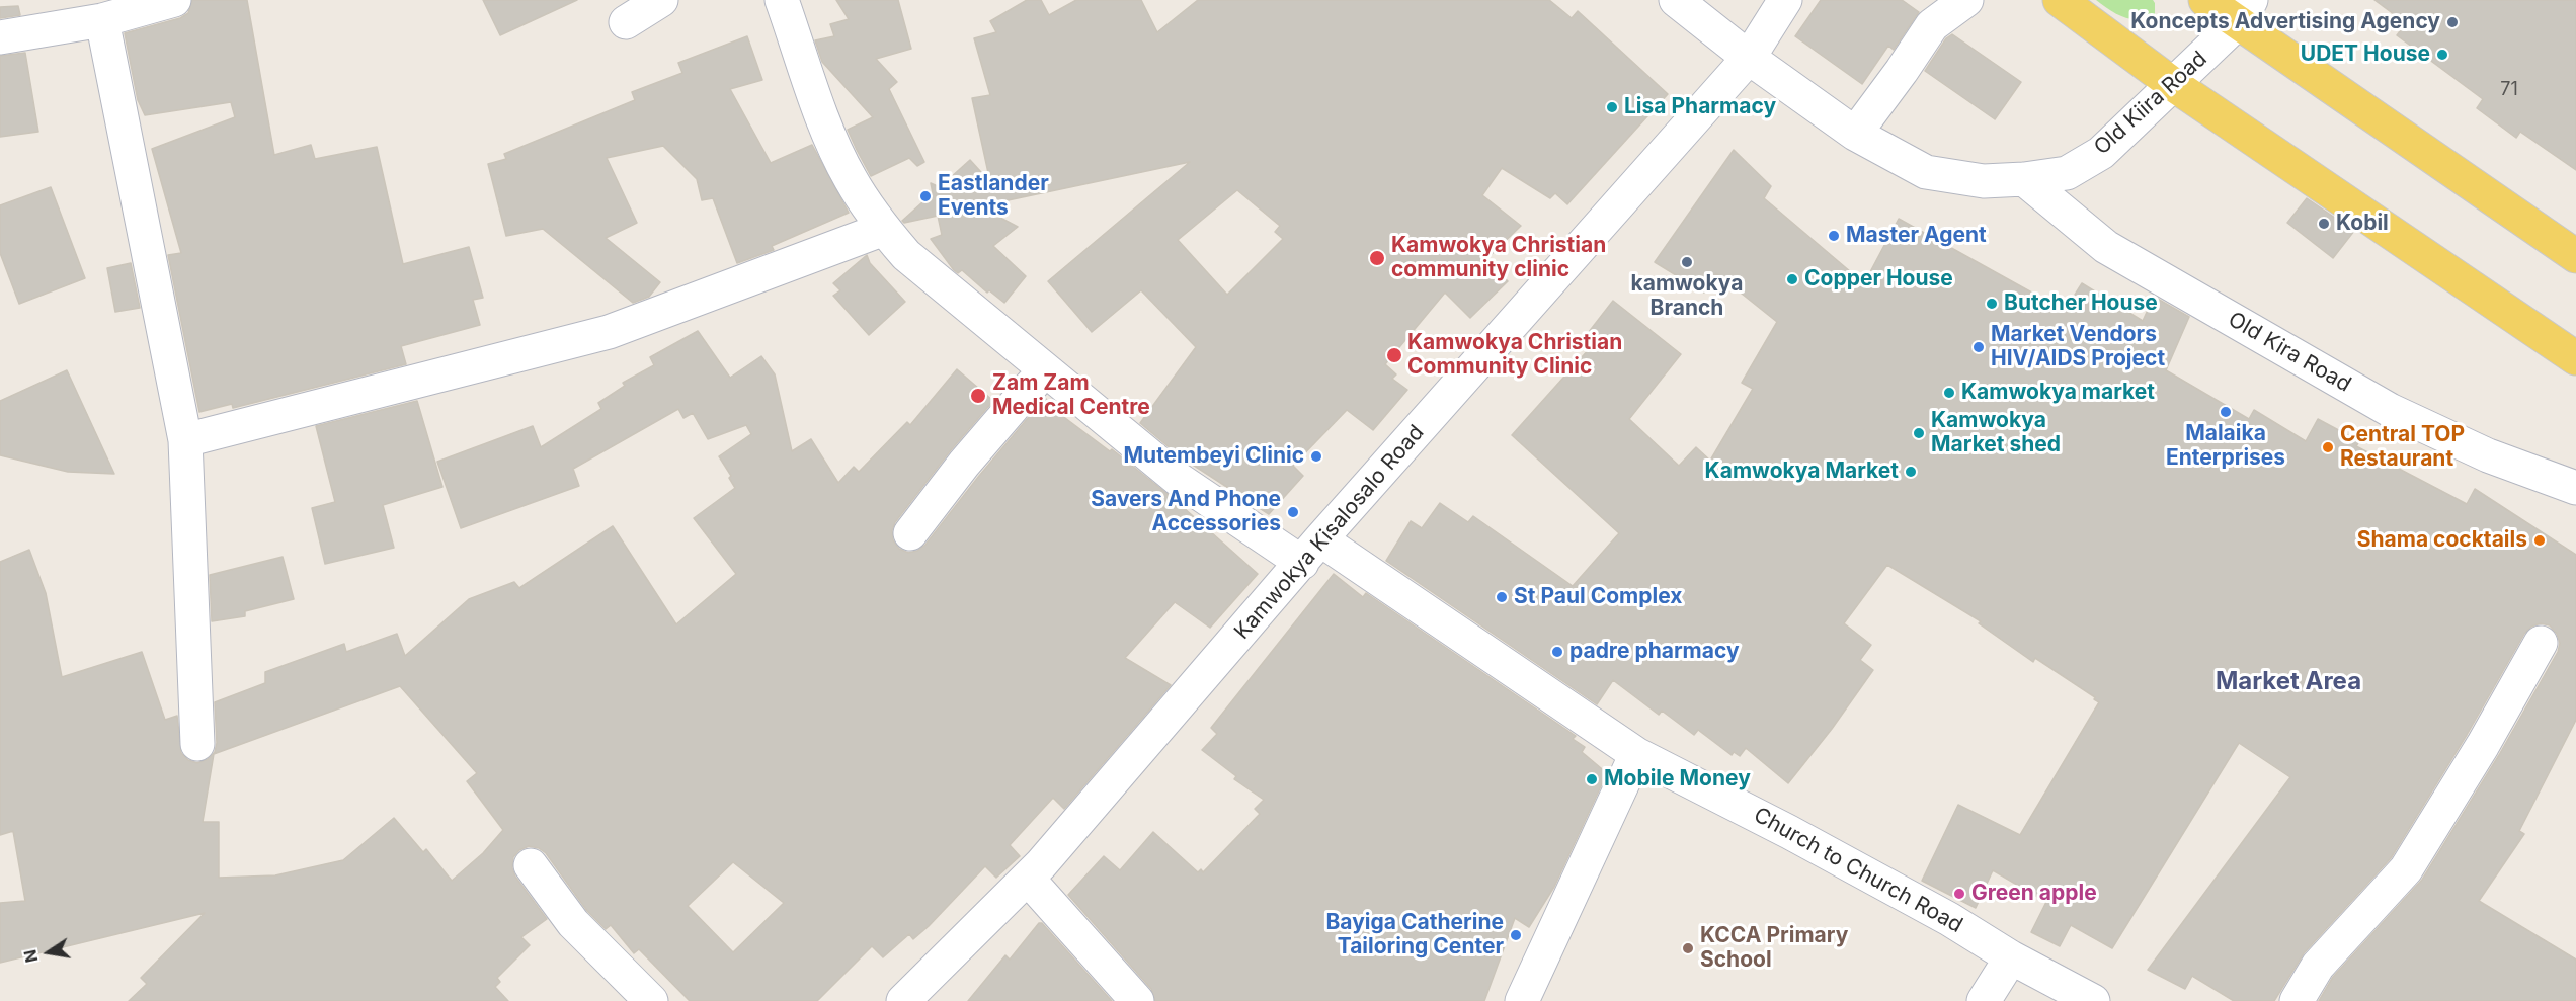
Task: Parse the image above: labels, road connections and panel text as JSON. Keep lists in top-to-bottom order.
{
  "streets": {
    "street": [
      "Old Kiira Road",
      "Old Kira Road",
      "Kamwokya Kisalosalo Road",
      "Church to Church Road"
    ]
  },
  "crossings": [
    ["Old Kiira Road", "Old Kira Road"],
    ["Old Kiira Road", "Kamwokya Kisalosalo Road"],
    ["Kamwokya Kisalosalo Road", "Church to Church Road"]
  ],
  "districts": ["Market Area"],
  "places": [
    "Koncepts Advertising Agency",
    "UDET House",
    "Lisa Pharmacy",
    "Eastlander Events",
    "Kobil",
    "Master Agent",
    "Kamwokya Christian community clinic",
    "kamwokya Branch",
    "Copper House",
    "Butcher House",
    "Market Vendors HIV/AIDS Project",
    "Kamwokya Christian Community Clinic",
    "Kamwokya market",
    "Zam Zam Medical Centre",
    "Malaika Enterprises",
    "Kamwokya Market shed",
    "Central TOP Restaurant",
    "Mutembeyi Clinic",
    "Kamwokya Market",
    "Savers And Phone Accessories",
    "Shama cocktails",
    "St Paul Complex",
    "padre pharmacy",
    "Mobile Money",
    "Green apple",
    "Bayiga Catherine Tailoring Center",
    "KCCA Primary School"
  ],
  "house_numbers": ["71"],
  "north": "left"
}
